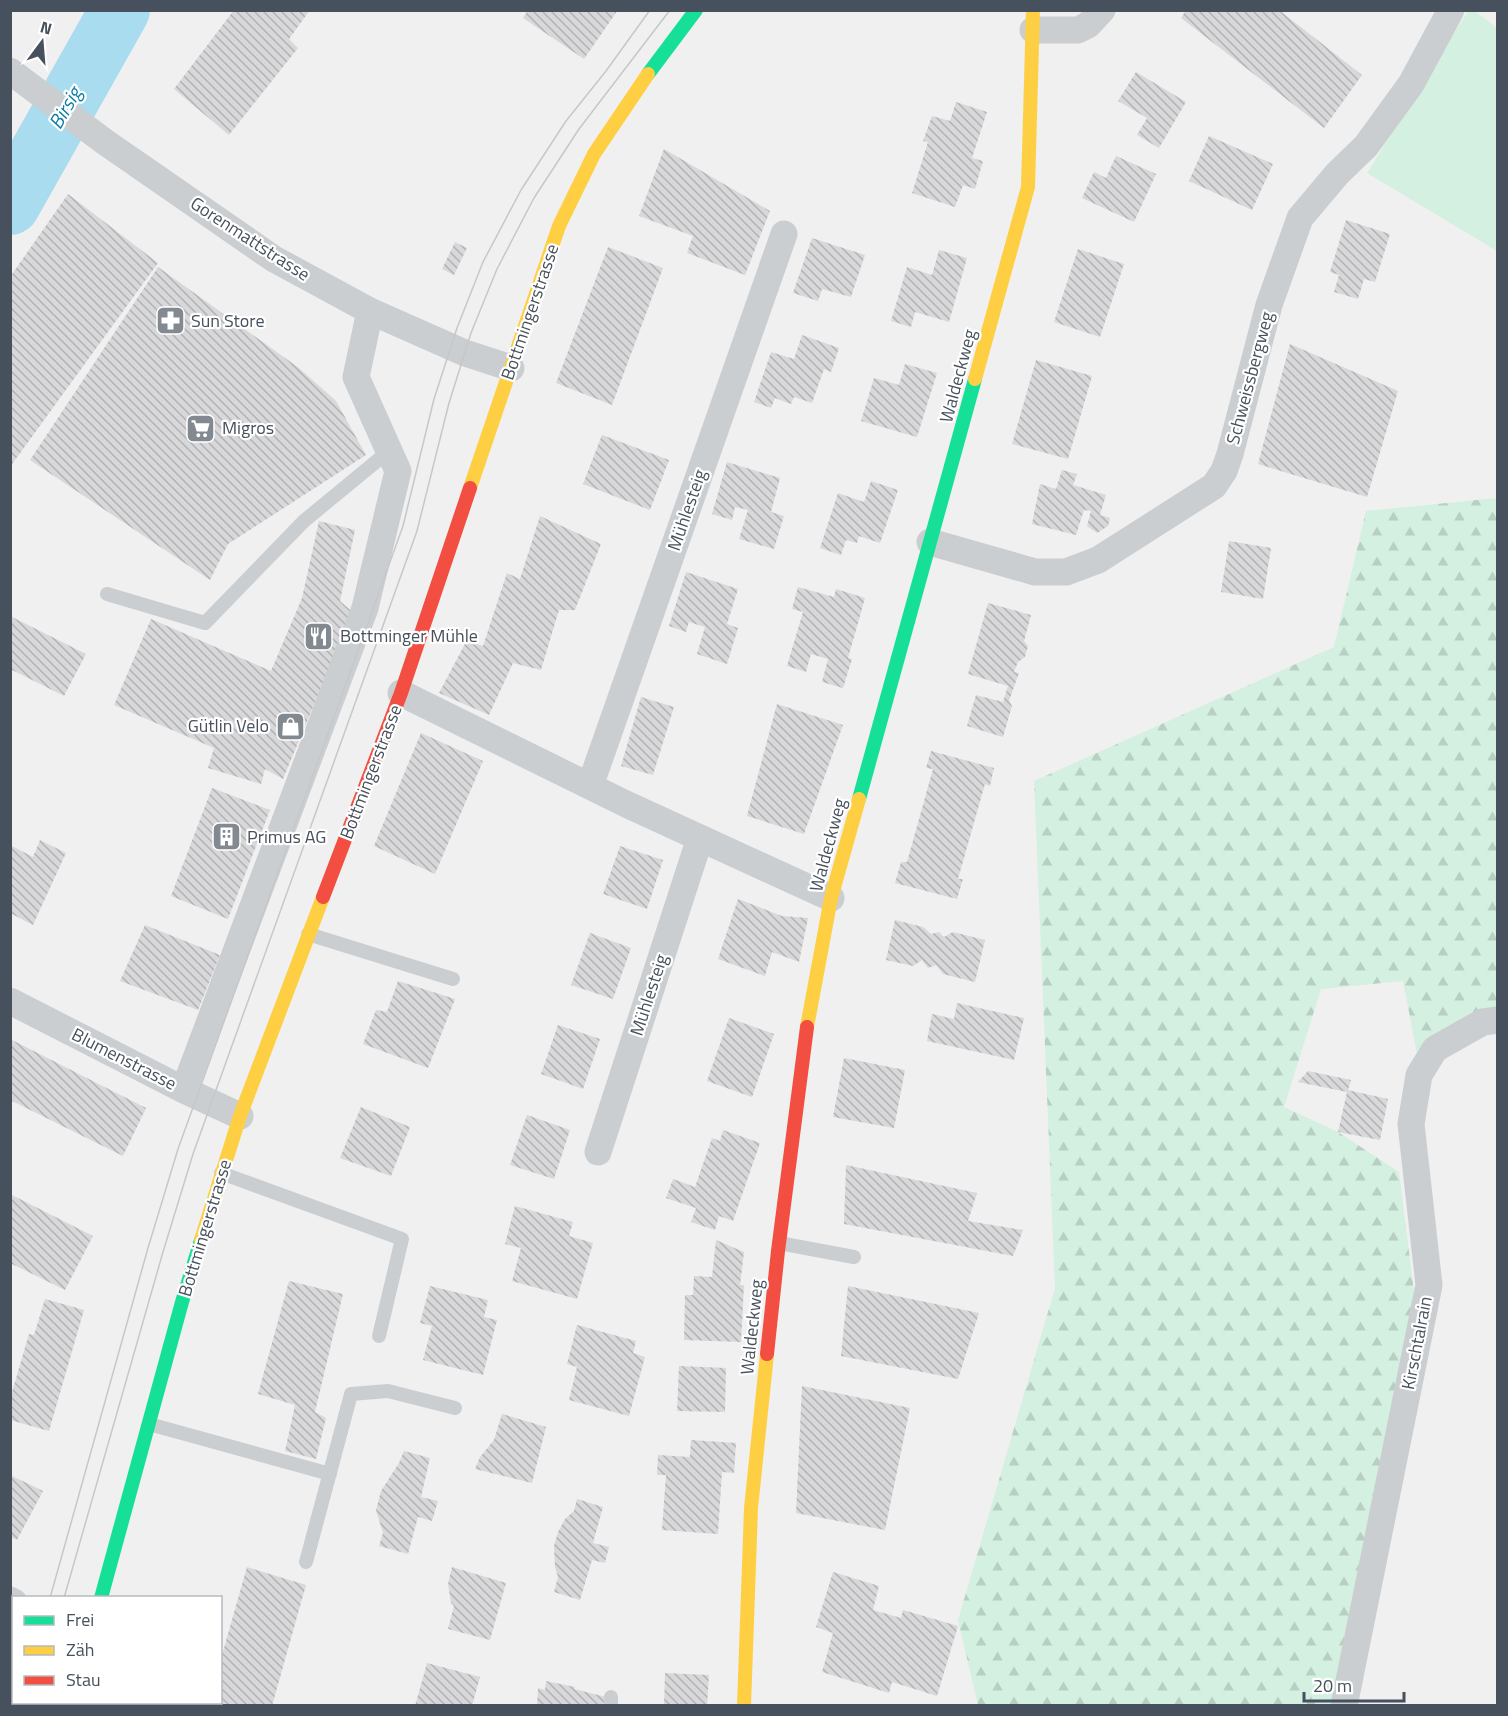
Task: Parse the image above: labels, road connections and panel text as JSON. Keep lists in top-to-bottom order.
{
  "streets": {
    "main road": ["Bottmingerstrasse", "Waldeckweg"],
    "street": [
      "Gorenmattstrasse",
      "Schweissbergweg",
      "Mühlesteig",
      "Blumenstrasse",
      "Kirschtalrain"
    ]
  },
  "crossings": [
    ["Gorenmattstrasse", "Bottmingerstrasse"],
    ["Bottmingerstrasse", "Blumenstrasse"],
    ["Waldeckweg", "Schweissbergweg"]
  ],
  "water": ["Birsig"],
  "places": {
    "pharmacy": ["Sun Store"],
    "supermarket": ["Migros"],
    "restaurant": ["Bottminger Mühle"],
    "shop": ["Gütlin Velo"],
    "building": ["Primus AG"]
  },
  "legend": ["Frei", "Zäh", "Stau"],
  "scale_bar": "20 m",
  "north": "top"
}
